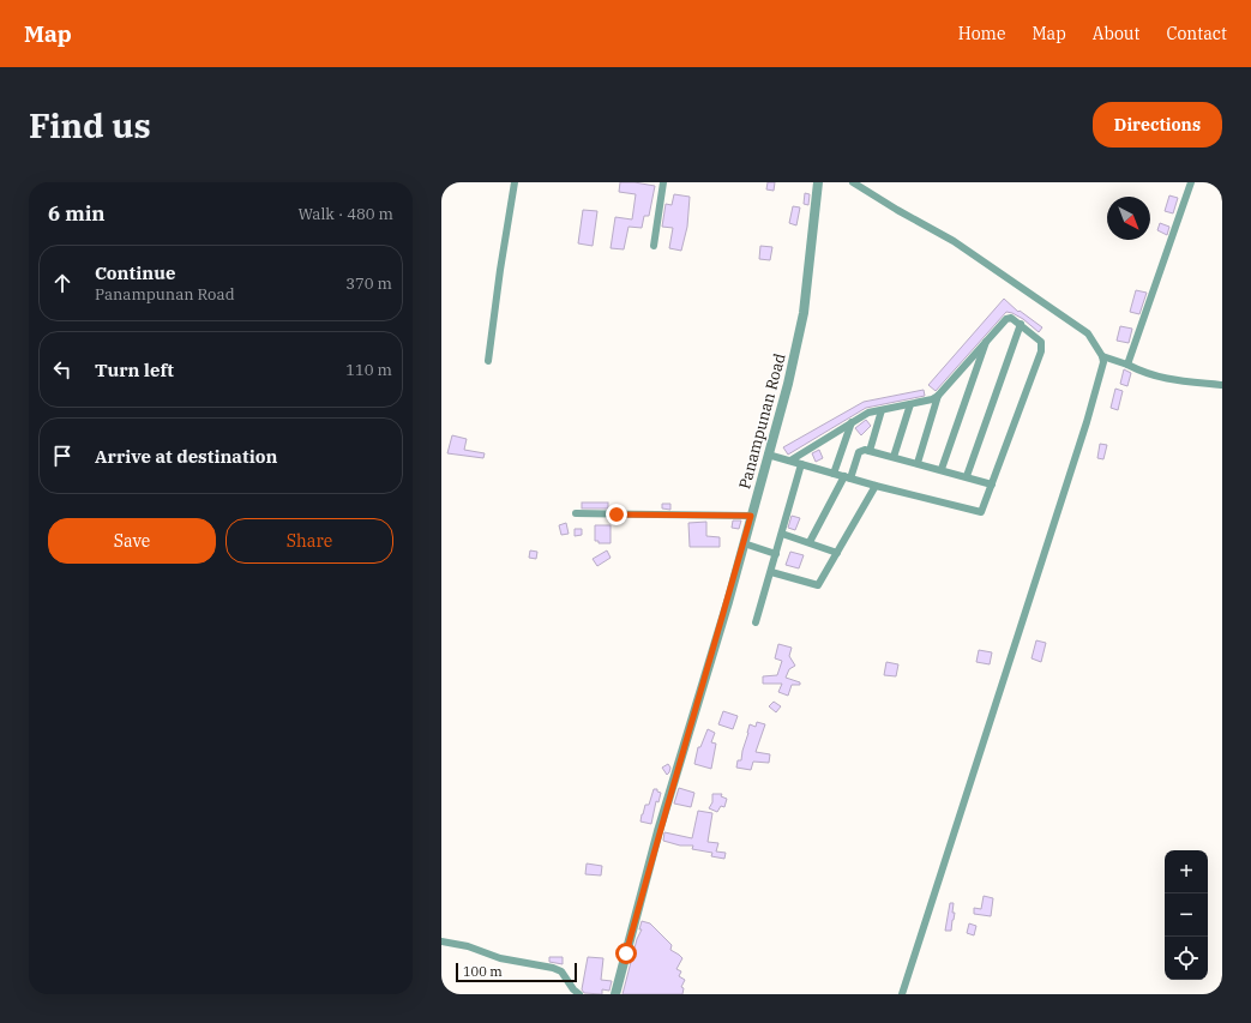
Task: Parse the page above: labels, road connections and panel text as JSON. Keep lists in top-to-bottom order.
{
  "streets": {
    "street": ["Panampunan Road"]
  },
  "scale_bar": "100 m",
  "north": "bottom right",
  "page": {
    "header": "Map",
    "nav": [
      "Home",
      "Map",
      "About",
      "Contact"
    ],
    "buttons": [
      "Directions",
      ["Save", "Share"]
    ],
    "title": "Find us",
    "heading": ["6 min", "Walk · 480 m"],
    "list": [
      ["Continue", "Panampunan Road", "370 m"],
      ["Turn left", "110 m"],
      "Arrive at destination"
    ],
    "map_buttons": ["+", "−"],
    "scale": "100 m"
  }
}
